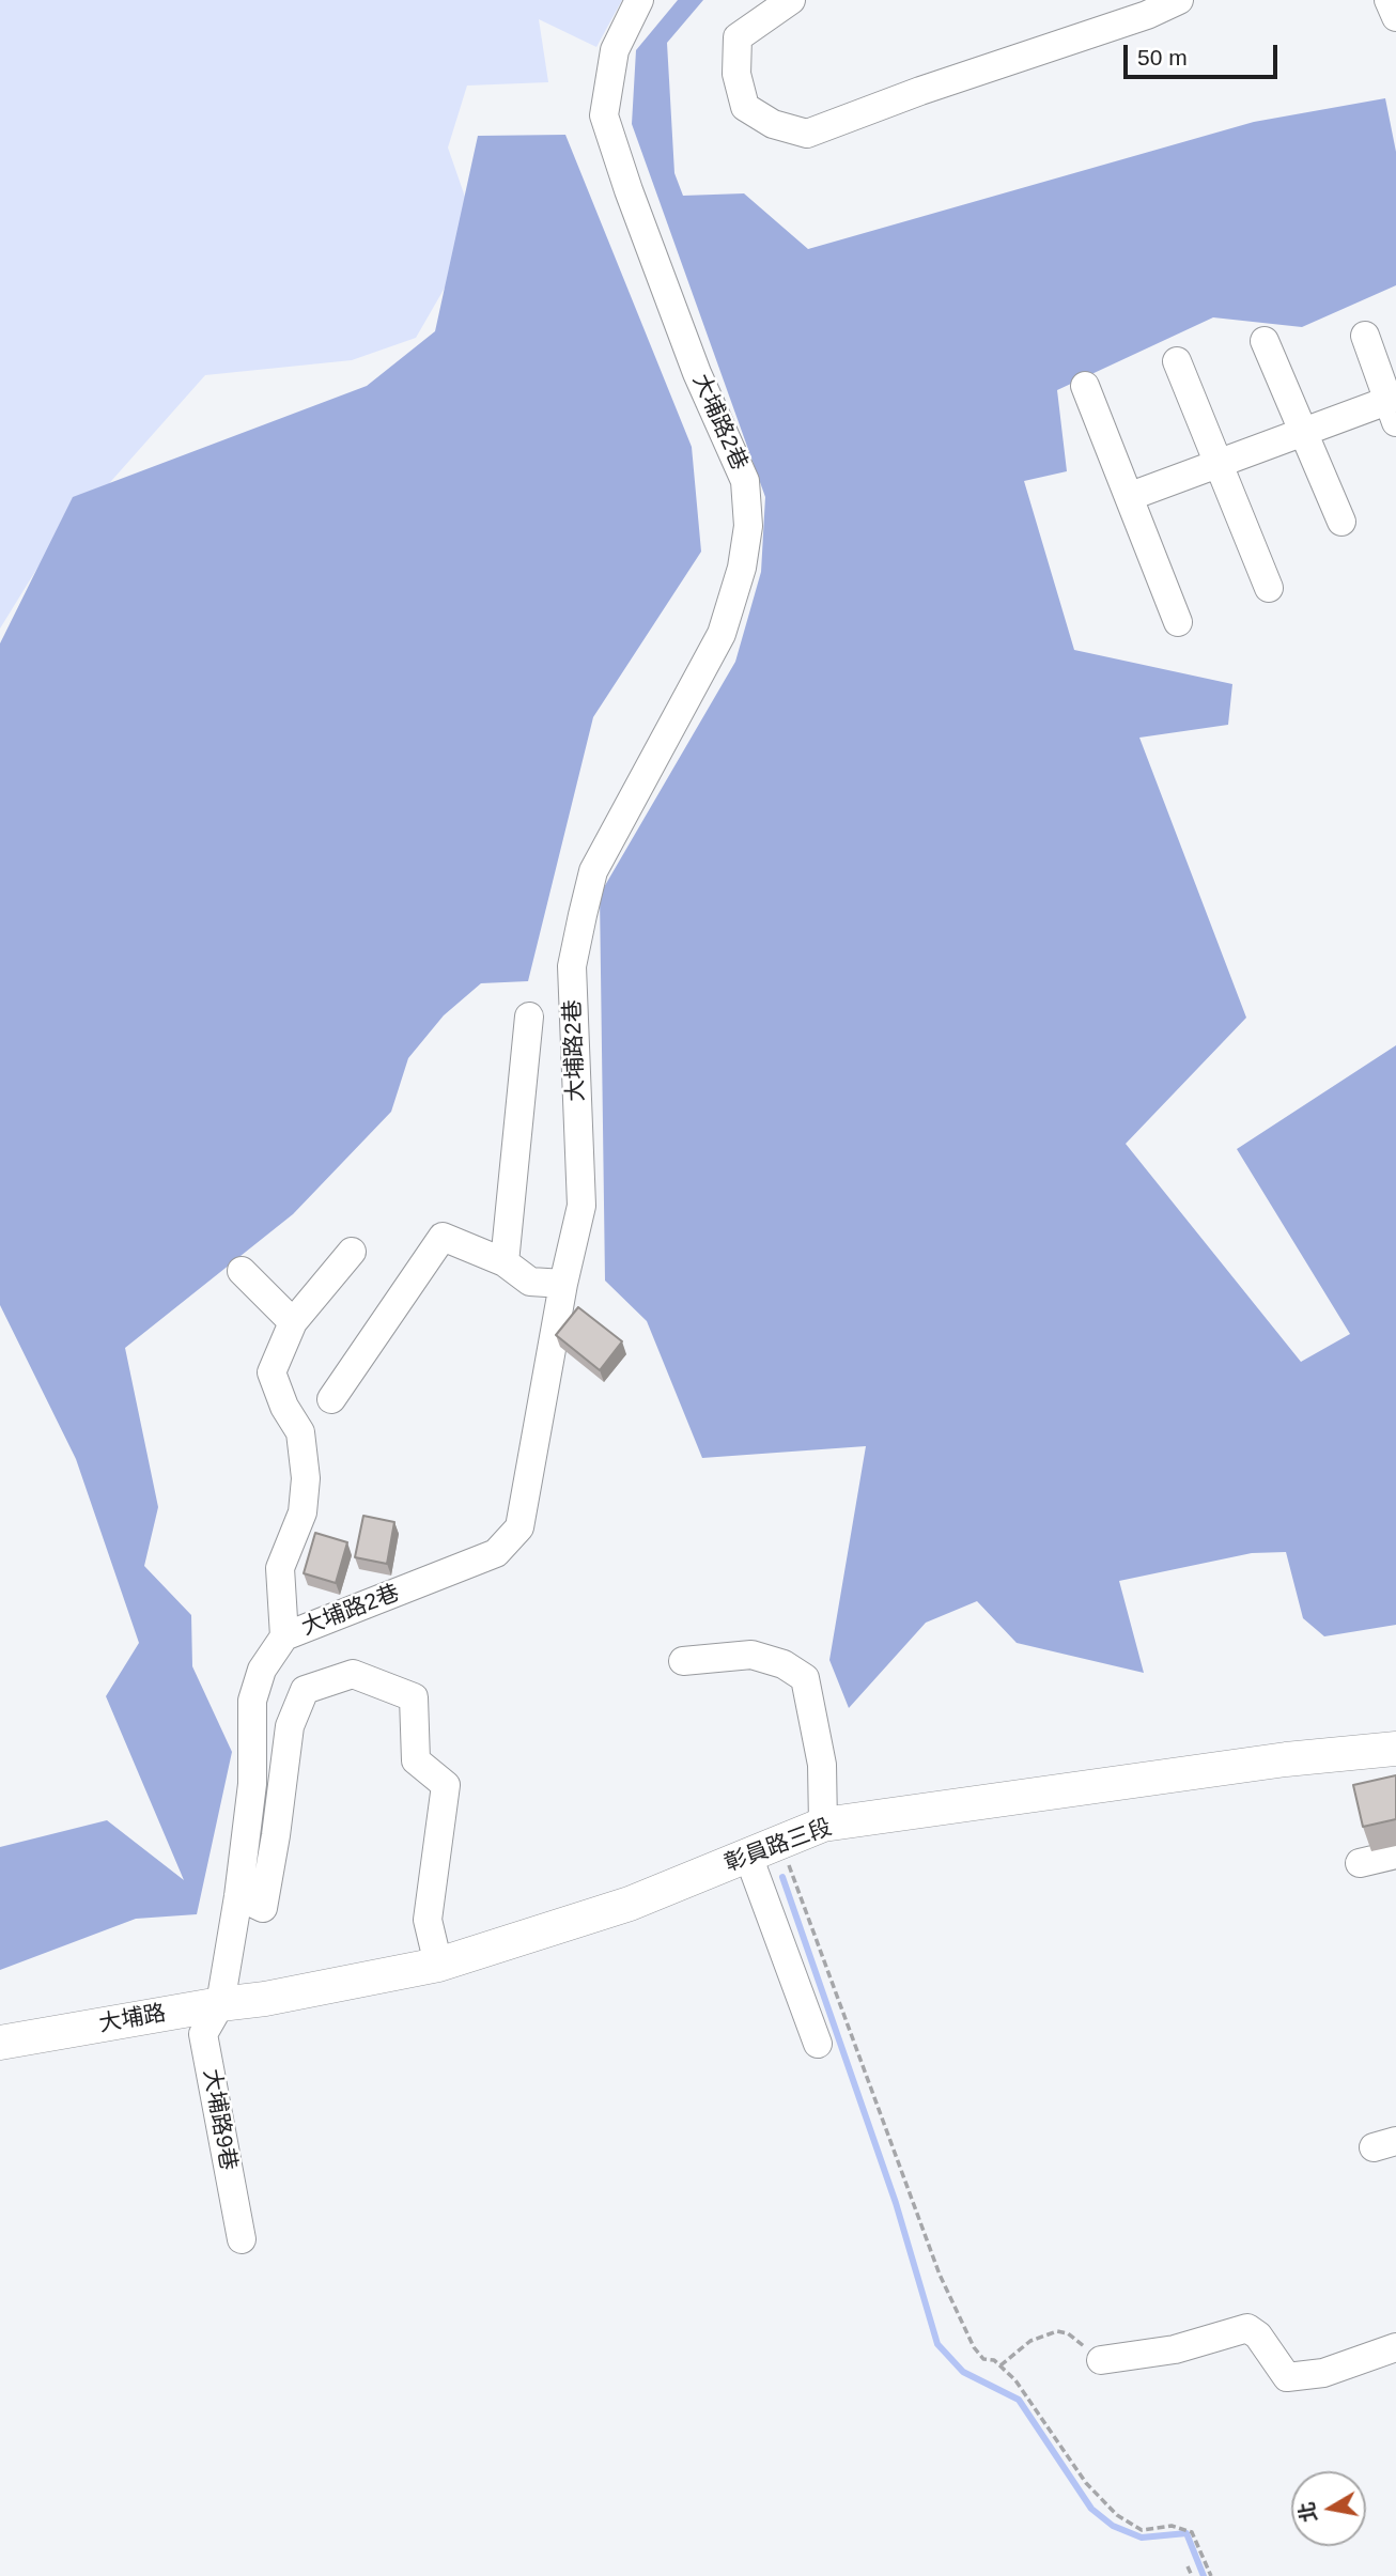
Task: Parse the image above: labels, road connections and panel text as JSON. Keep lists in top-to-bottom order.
{
  "streets": {
    "main road": ["彰員路三段", "大埔路"],
    "street": ["大埔路2巷", "大埔路9巷"]
  },
  "crossings": [
    ["大埔路2巷", "大埔路"],
    ["大埔路2巷", "大埔路9巷"],
    ["彰員路三段", "大埔路"],
    ["大埔路", "大埔路9巷"]
  ],
  "scale_bar": "50 m",
  "north": "left"
}
